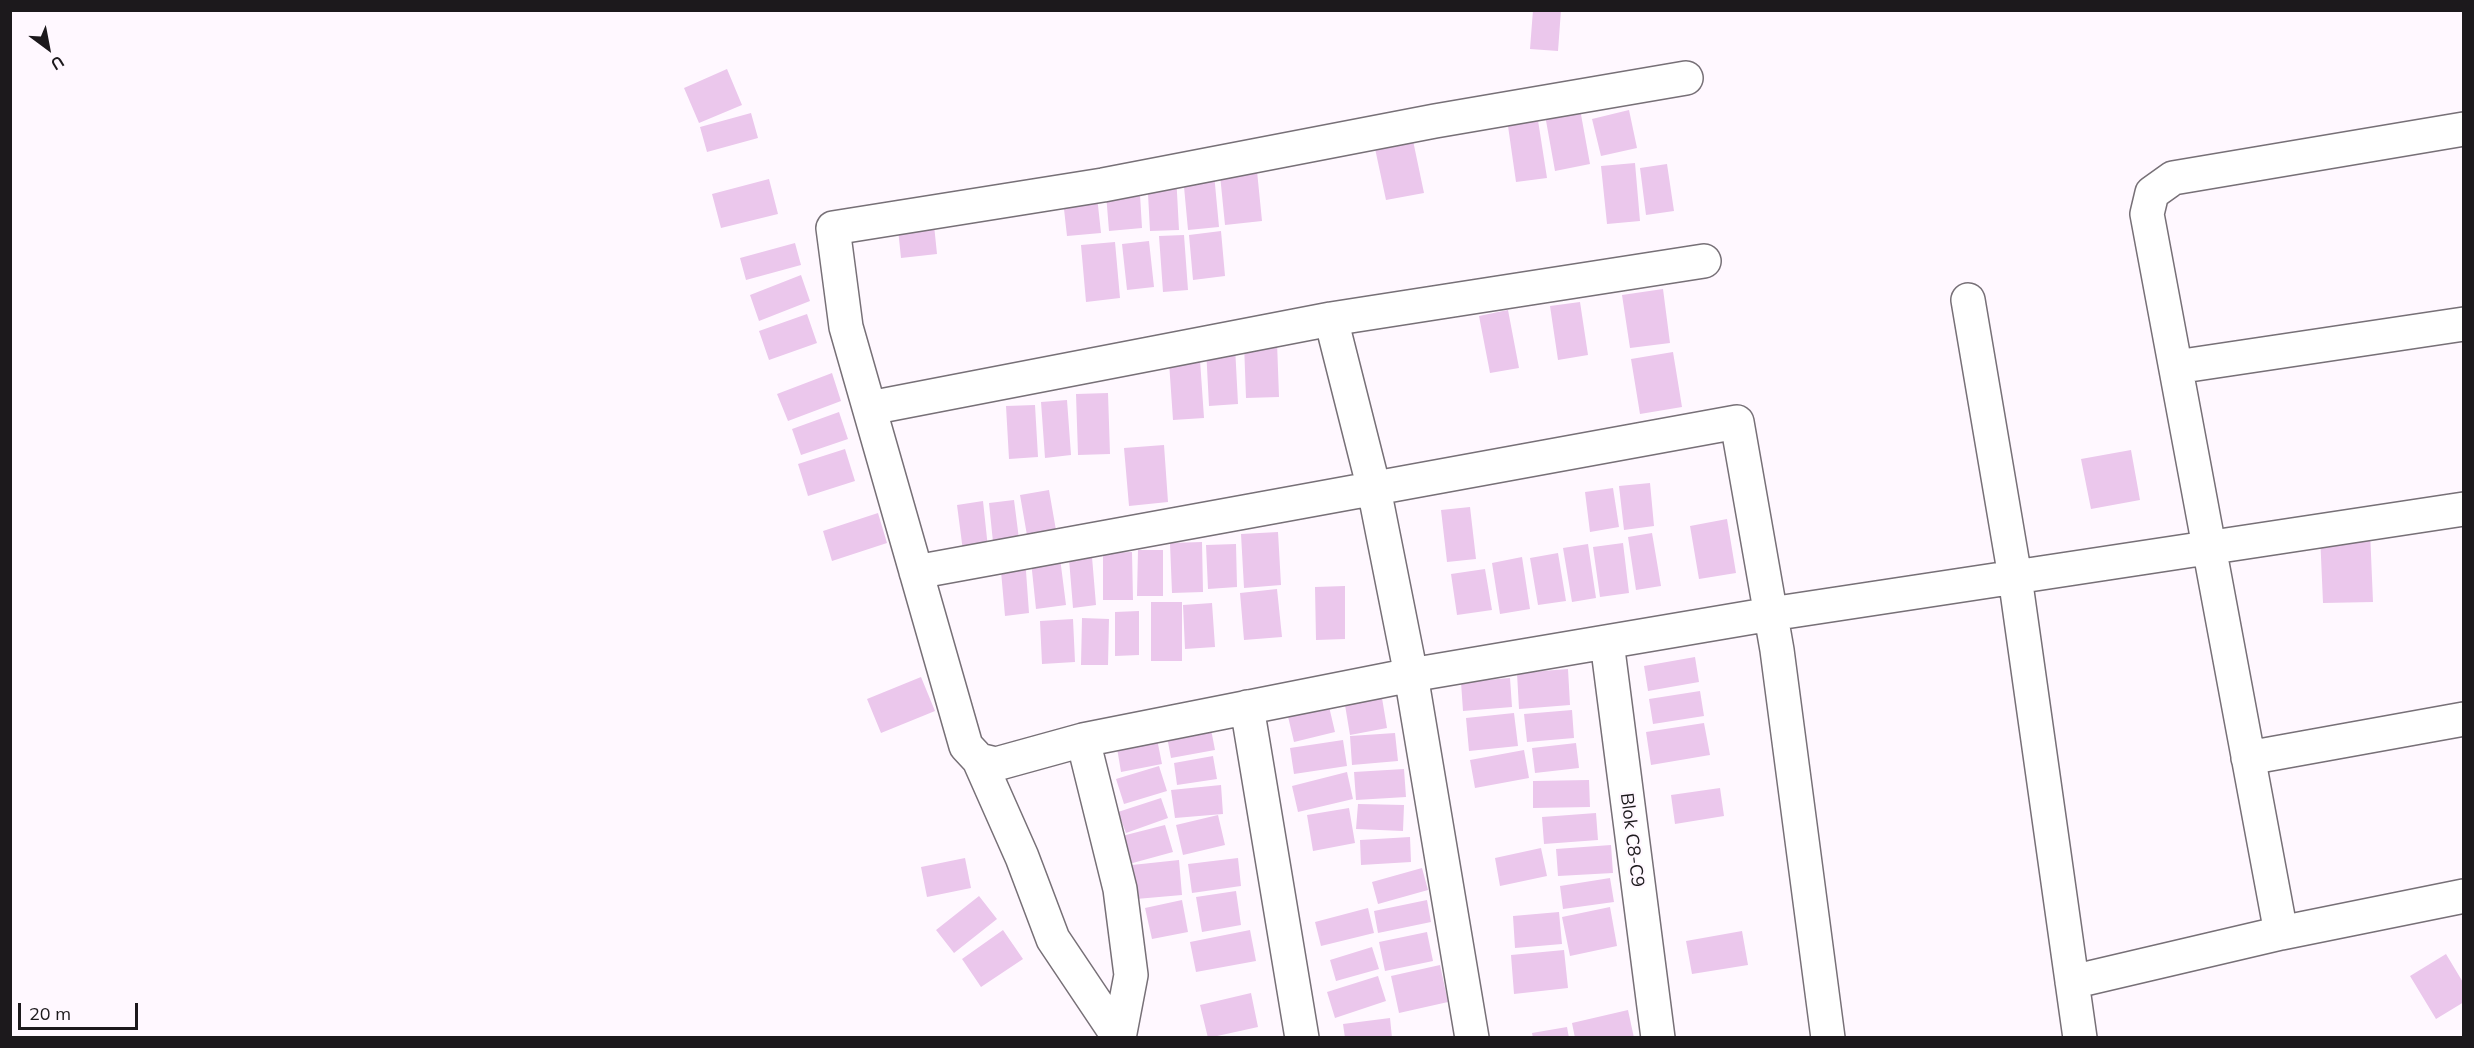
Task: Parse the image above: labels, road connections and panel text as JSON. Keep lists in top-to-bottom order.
{
  "streets": {
    "street": ["Blok C8-C9"]
  },
  "scale_bar": "20 m",
  "north": "bottom right"
}
